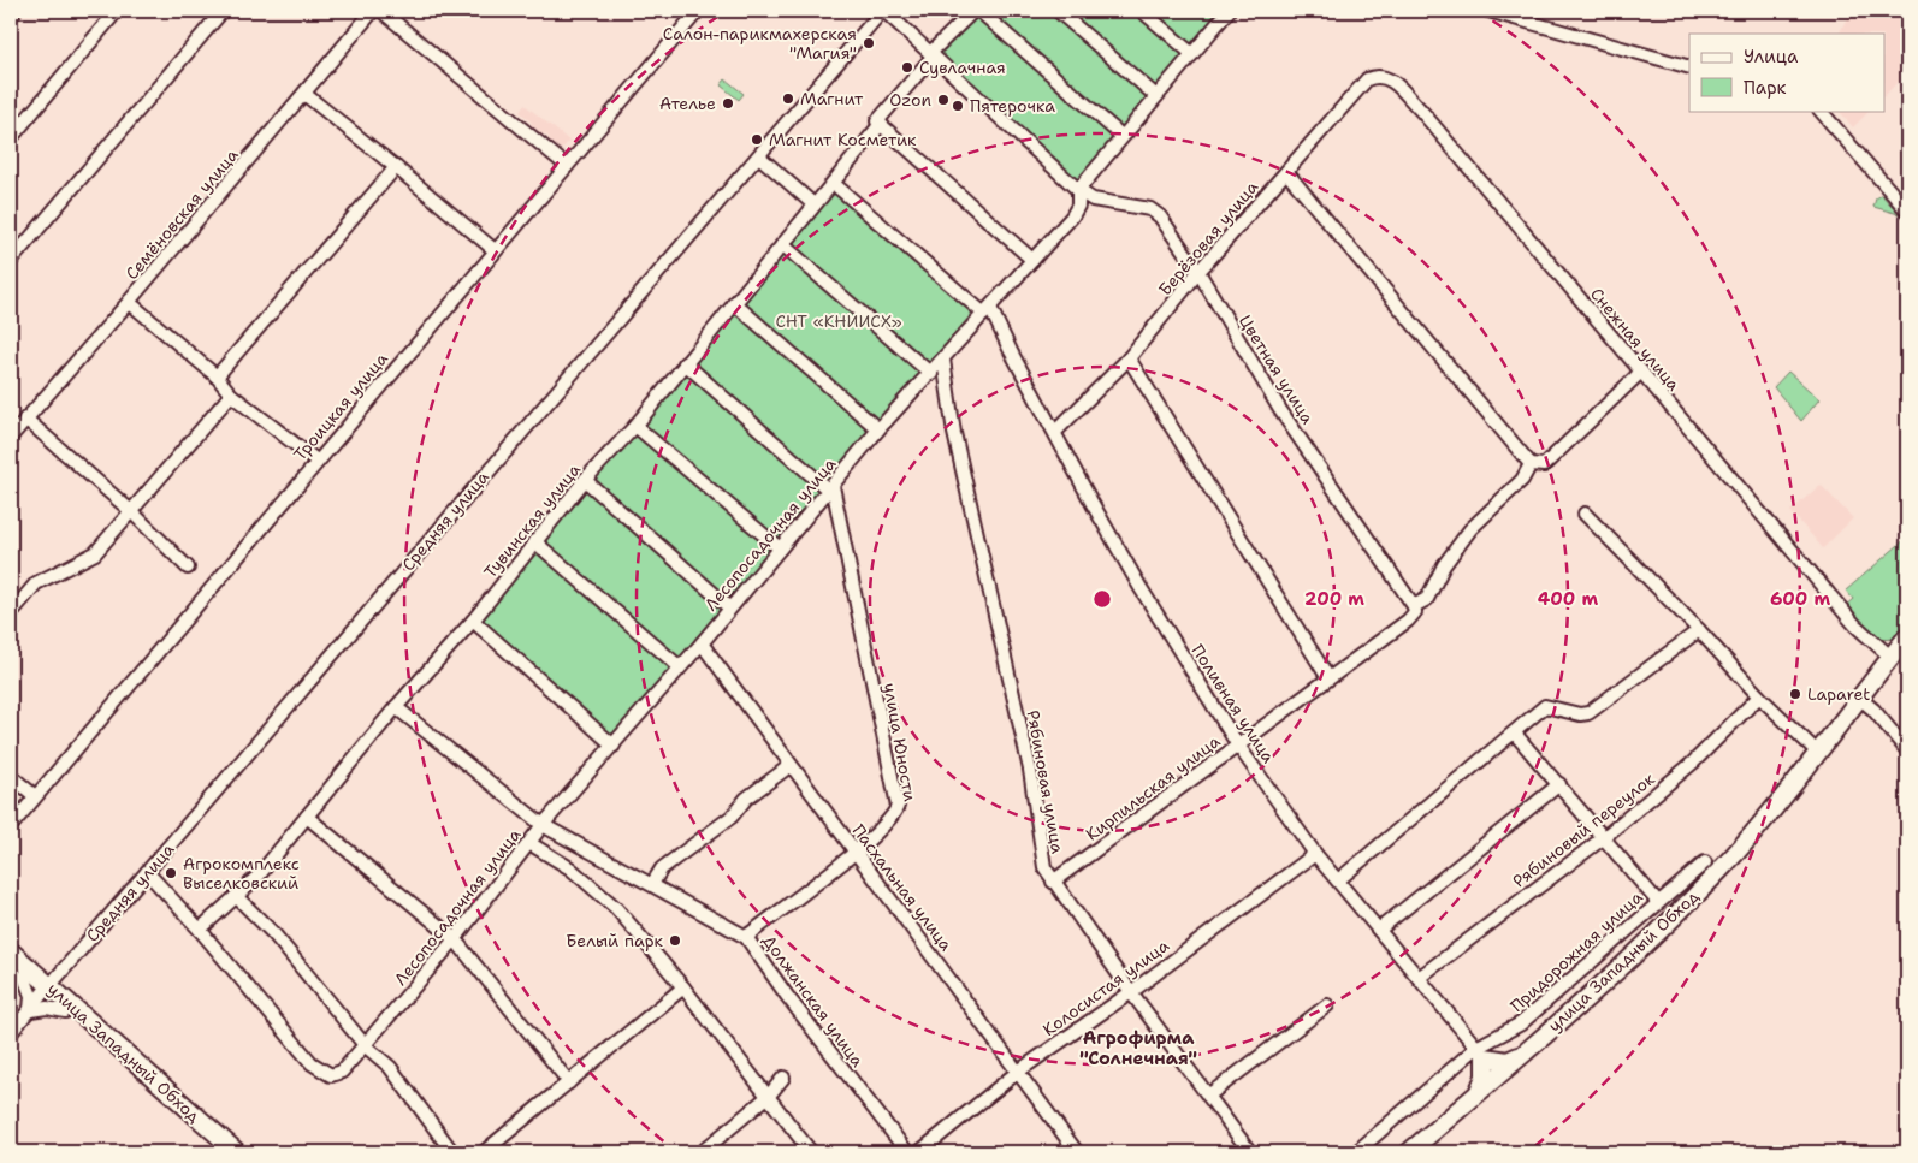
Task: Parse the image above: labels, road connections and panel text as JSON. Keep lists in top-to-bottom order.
{
  "streets": {
    "highway": ["улица Западный Обход"],
    "street": [
      "Семёновская улица",
      "Берёзовая улица",
      "Снежная улица",
      "Цветная улица",
      "Троицкая улица",
      "Средняя улица",
      "Тувинская улица",
      "Лесопосадочная улица",
      "Поливная улица",
      "улица Юности",
      "Рябиновая улица",
      "Кирпильская улица",
      "Рябиновый переулок",
      "Пасхальная улица",
      "Придорожная улица",
      "Колосистая улица",
      "Должанская улица"
    ]
  },
  "crossings": [
    ["Берёзовая улица", "Снежная улица"],
    ["Берёзовая улица", "Цветная улица"],
    ["Берёзовая улица", "Поливная улица"],
    ["Снежная улица", "улица Западный Обход"],
    ["Цветная улица", "Средняя улица"],
    ["Цветная улица", "Тувинская улица"],
    ["Цветная улица", "Лесопосадочная улица"],
    ["Цветная улица", "Кирпильская улица"],
    ["Средняя улица", "улица Западный Обход"],
    ["Тувинская улица", "Лесопосадочная улица"],
    ["Тувинская улица", "Должанская улица"],
    ["Лесопосадочная улица", "Поливная улица"],
    ["Лесопосадочная улица", "улица Юности"],
    ["Лесопосадочная улица", "Рябиновая улица"],
    ["Лесопосадочная улица", "Пасхальная улица"],
    ["Лесопосадочная улица", "Должанская улица"],
    ["Поливная улица", "Кирпильская улица"],
    ["Поливная улица", "Рябиновый переулок"],
    ["Поливная улица", "Придорожная улица"],
    ["Поливная улица", "улица Западный Обход"],
    ["Поливная улица", "Колосистая улица"],
    ["улица Юности", "Пасхальная улица"],
    ["улица Юности", "Должанская улица"],
    ["Рябиновая улица", "Кирпильская улица"],
    ["Рябиновая улица", "Колосистая улица"],
    ["Пасхальная улица", "Колосистая улица"]
  ],
  "districts": ["Агрофирма \"Солнечная\""],
  "parks": ["СНТ «КНИИСХ»"],
  "places": [
    "Салон-парикмахерская \"Магия\"",
    "Сувлачная",
    "Магнит",
    "Ozon",
    "Ателье",
    "Пятерочка",
    "Магнит Косметик",
    "Laparet",
    "Агрокомплекс Выселковский",
    "Белый парк"
  ],
  "legend": ["Улица", "Парк"],
  "rings": ["200 m", "400 m", "600 m"]
}
